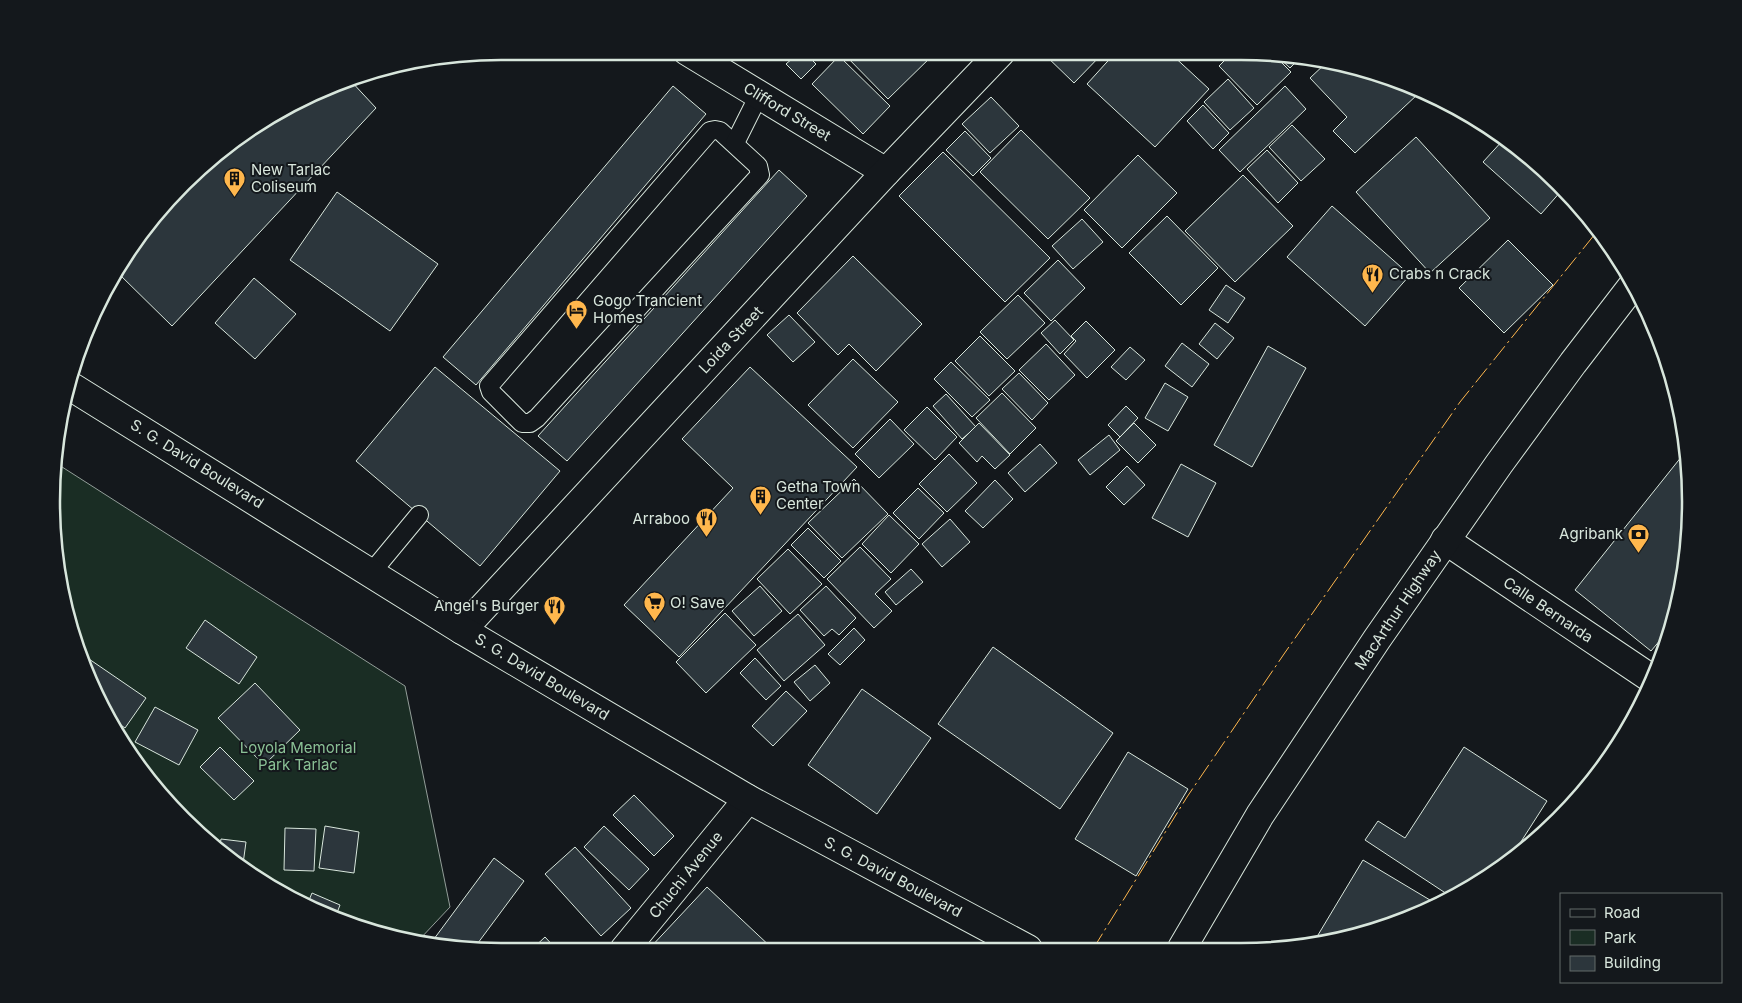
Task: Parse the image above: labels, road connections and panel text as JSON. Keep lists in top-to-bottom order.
{
  "streets": {
    "main road": [
      "Clifford Street",
      "Loida Street",
      "S. G. David Boulevard",
      "MacArthur Highway",
      "Calle Bernarda",
      "Chuchi Avenue"
    ]
  },
  "crossings": [
    ["Clifford Street", "Loida Street"],
    ["Loida Street", "S. G. David Boulevard"],
    ["S. G. David Boulevard", "Chuchi Avenue"],
    ["MacArthur Highway", "Calle Bernarda"]
  ],
  "parks": ["Loyola Memorial Park Tarlac"],
  "places": {
    "building": ["New Tarlac Coliseum", "Getha Town Center"],
    "restaurant": ["Crabs n Crack", "Arraboo", "Angel's Burger"],
    "hotel": ["Gogo Trancient Homes"],
    "bank": ["Agribank"],
    "supermarket": ["O! Save"]
  },
  "legend": ["Road", "Park", "Building"]
}
